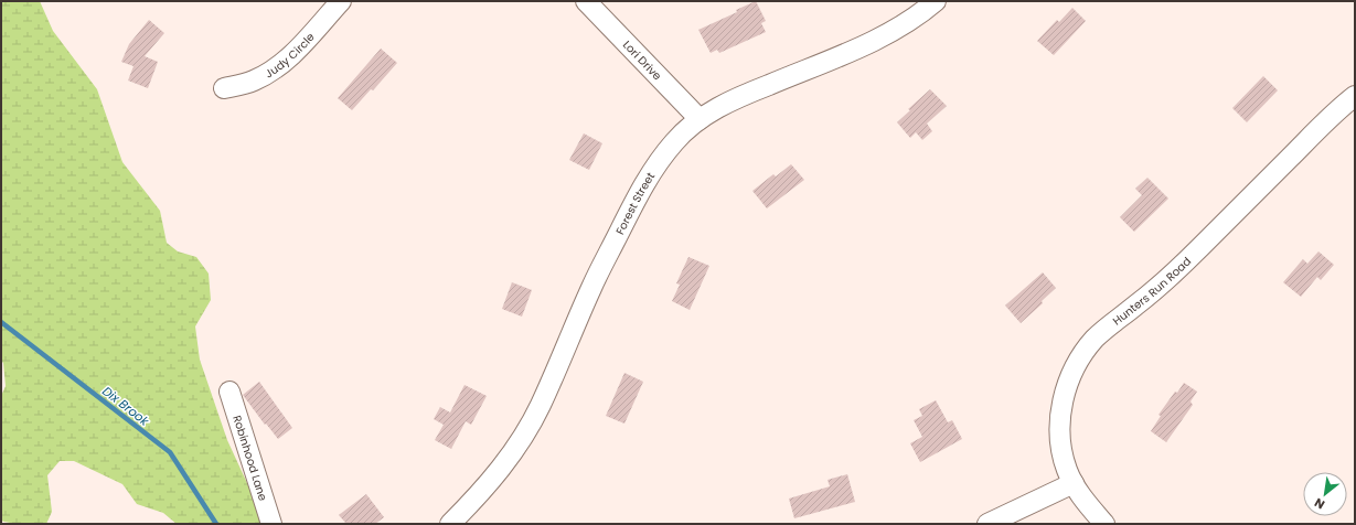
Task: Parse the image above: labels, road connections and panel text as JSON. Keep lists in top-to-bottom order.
{
  "streets": {
    "street": [
      "Judy Circle",
      "Lori Drive",
      "Forest Street",
      "Hunters Run Road",
      "Robinhood Lane"
    ]
  },
  "crossings": [
    ["Lori Drive", "Forest Street"]
  ],
  "water": ["Dix Brook"],
  "north": "bottom left"
}
